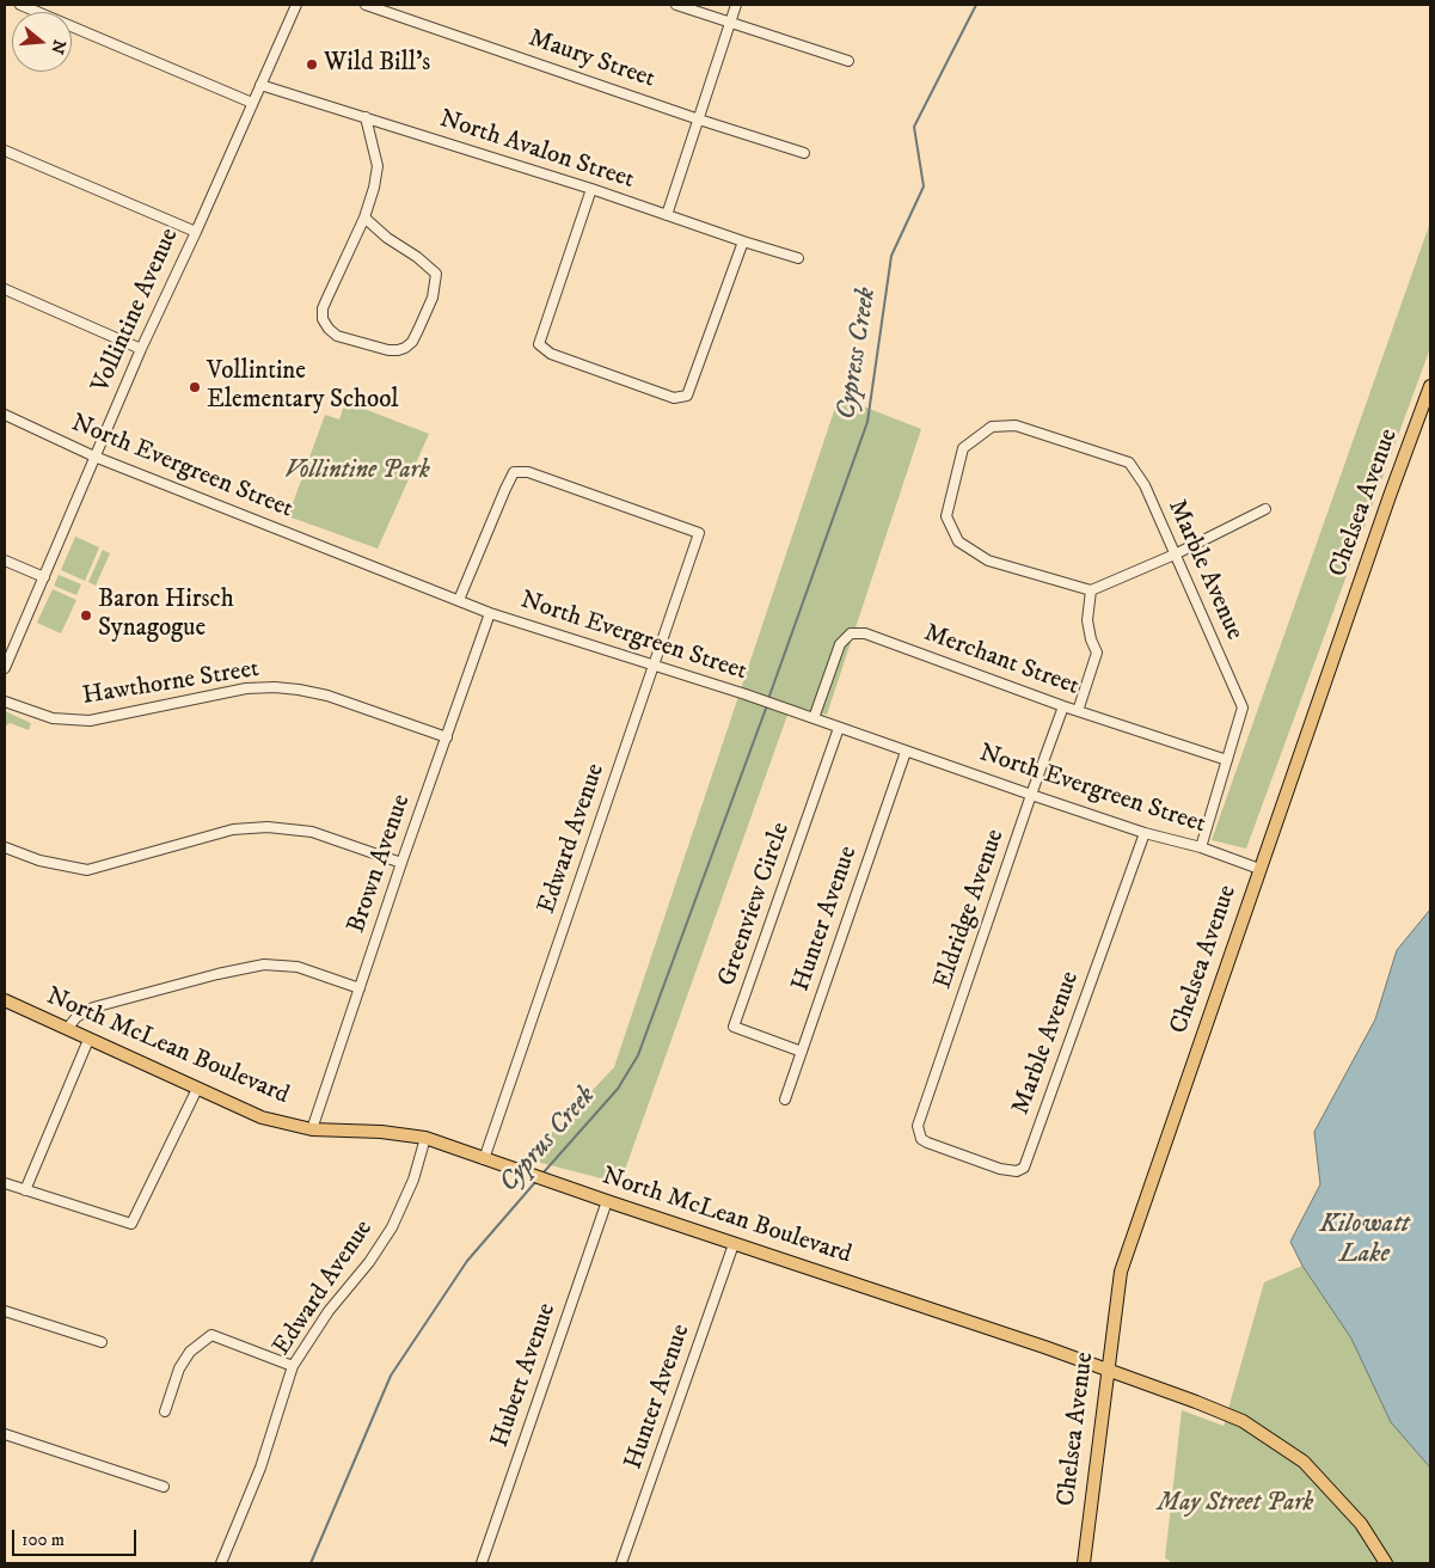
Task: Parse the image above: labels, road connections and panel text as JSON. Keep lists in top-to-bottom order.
{
  "streets": {
    "main road": ["Chelsea Avenue", "North McLean Boulevard"],
    "street": [
      "Maury Street",
      "North Avalon Street",
      "Vollintine Avenue",
      "North Evergreen Street",
      "Marble Avenue",
      "Merchant Street",
      "Hawthorne Street",
      "Edward Avenue",
      "Brown Avenue",
      "Greenview Circle",
      "Eldridge Avenue",
      "Hunter Avenue",
      "Hubert Avenue"
    ]
  },
  "crossings": [
    ["North Avalon Street", "Vollintine Avenue"],
    ["Vollintine Avenue", "North Evergreen Street"],
    ["North Evergreen Street", "Chelsea Avenue"],
    ["North Evergreen Street", "Marble Avenue"],
    ["North Evergreen Street", "Merchant Street"],
    ["North Evergreen Street", "Edward Avenue"],
    ["North Evergreen Street", "Brown Avenue"],
    ["North Evergreen Street", "Greenview Circle"],
    ["North Evergreen Street", "Eldridge Avenue"],
    ["North Evergreen Street", "Hunter Avenue"],
    ["Chelsea Avenue", "North McLean Boulevard"],
    ["Marble Avenue", "Merchant Street"],
    ["Marble Avenue", "Eldridge Avenue"],
    ["Merchant Street", "Eldridge Avenue"],
    ["Hawthorne Street", "Brown Avenue"],
    ["Edward Avenue", "North McLean Boulevard"],
    ["Brown Avenue", "North McLean Boulevard"],
    ["Greenview Circle", "Hunter Avenue"],
    ["Hunter Avenue", "North McLean Boulevard"],
    ["North McLean Boulevard", "Hubert Avenue"]
  ],
  "water": ["Cypress Creek", "Cyprus Creek", "Kilowatt Lake"],
  "parks": ["Vollintine Park", "May Street Park"],
  "places": ["Wild Bill’s", "Vollintine Elementary School", "Baron Hirsch Synagogue"],
  "scale_bar": "100 m",
  "north": "right"
}
